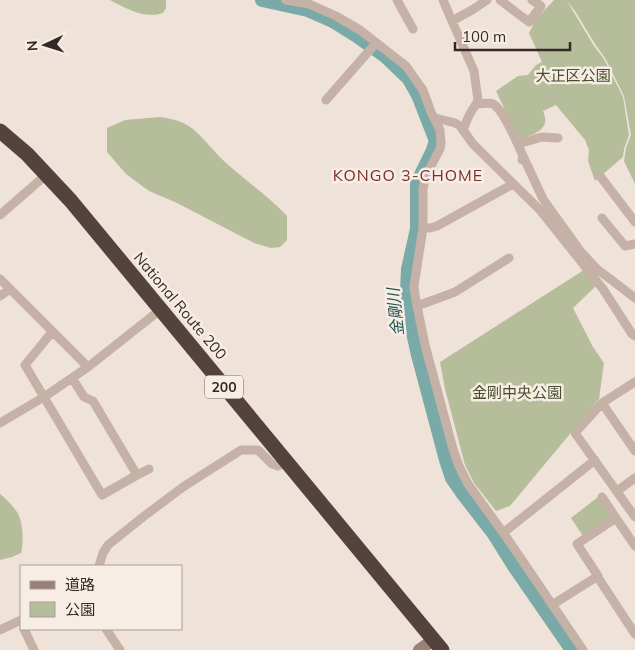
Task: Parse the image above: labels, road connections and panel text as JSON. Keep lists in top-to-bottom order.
{
  "streets": {
    "highway": ["National Route 200", "200"]
  },
  "districts": ["KONGO 3-CHOME"],
  "water": ["金剛川"],
  "parks": ["大正区公園", "金剛中央公園"],
  "legend": ["道路", "公園"],
  "scale_bar": "100 m",
  "north": "left"
}
